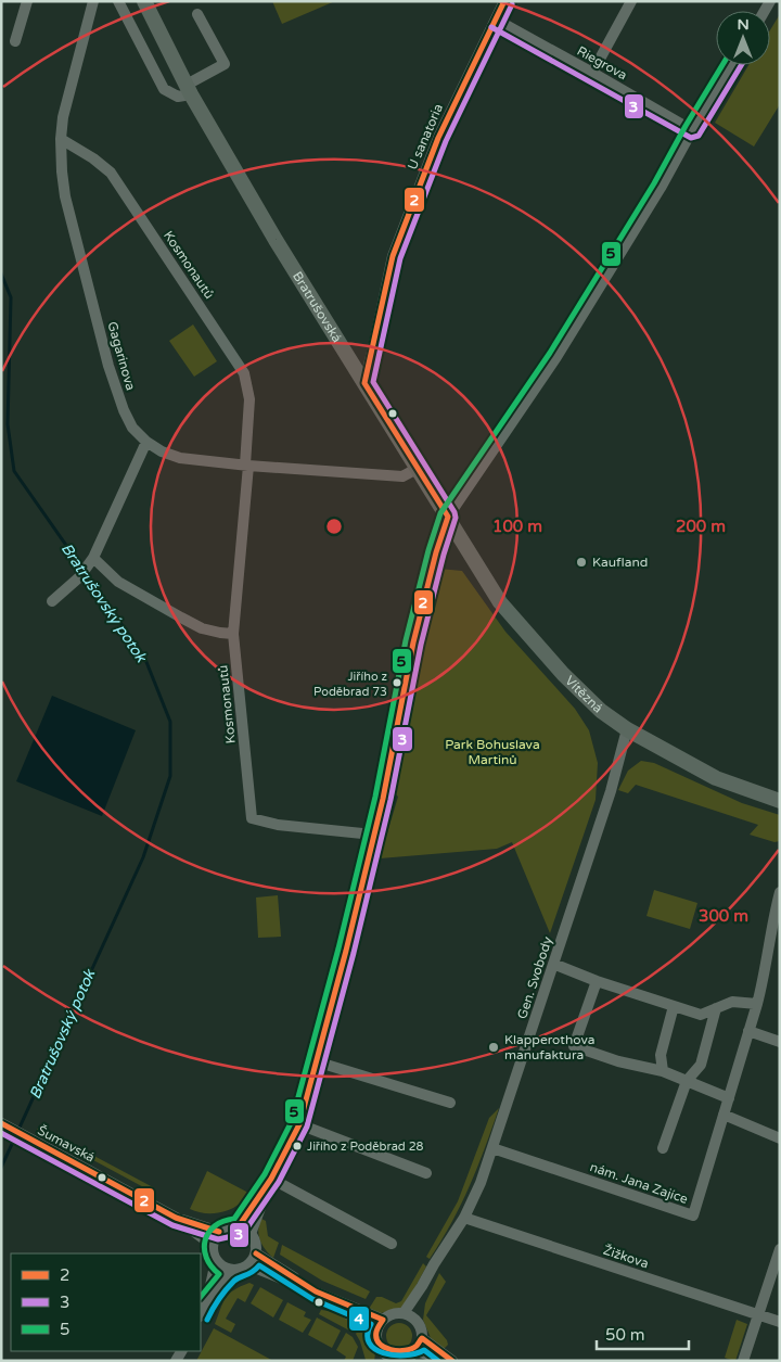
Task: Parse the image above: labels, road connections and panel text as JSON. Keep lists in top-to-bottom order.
{
  "streets": {
    "main road": ["Bratrušovská", "Vítězná"],
    "street": [
      "Riegrova",
      "U sanatoria",
      "Kosmonautů",
      "Gagarinova",
      "Gen. Svobody",
      "Šumavská",
      "nám. Jana Zajíce",
      "Žižkova"
    ]
  },
  "crossings": [
    ["Riegrova", "U sanatoria"],
    ["U sanatoria", "Bratrušovská"],
    ["Kosmonautů", "Gagarinova"],
    ["Bratrušovská", "Gagarinova"],
    ["Bratrušovská", "Vítězná"],
    ["Vítězná", "Gen. Svobody"],
    ["Gen. Svobody", "nám. Jana Zajíce"],
    ["Gen. Svobody", "Žižkova"]
  ],
  "water": ["Bratrušovský potok"],
  "parks": ["Park Bohuslava Martinů"],
  "places": [
    "Kaufland",
    "Jiřího z Poděbrad 73",
    "Klapperothova manufaktura",
    "Jiřího z Poděbrad 28"
  ],
  "lines": [
    "transit line 2",
    "transit line 3",
    "transit line 5",
    "transit line 4"
  ],
  "legend": ["2", "3", "5"],
  "scale_bar": "50 m",
  "north": "top",
  "rings": ["100 m", "200 m", "300 m"]
}
